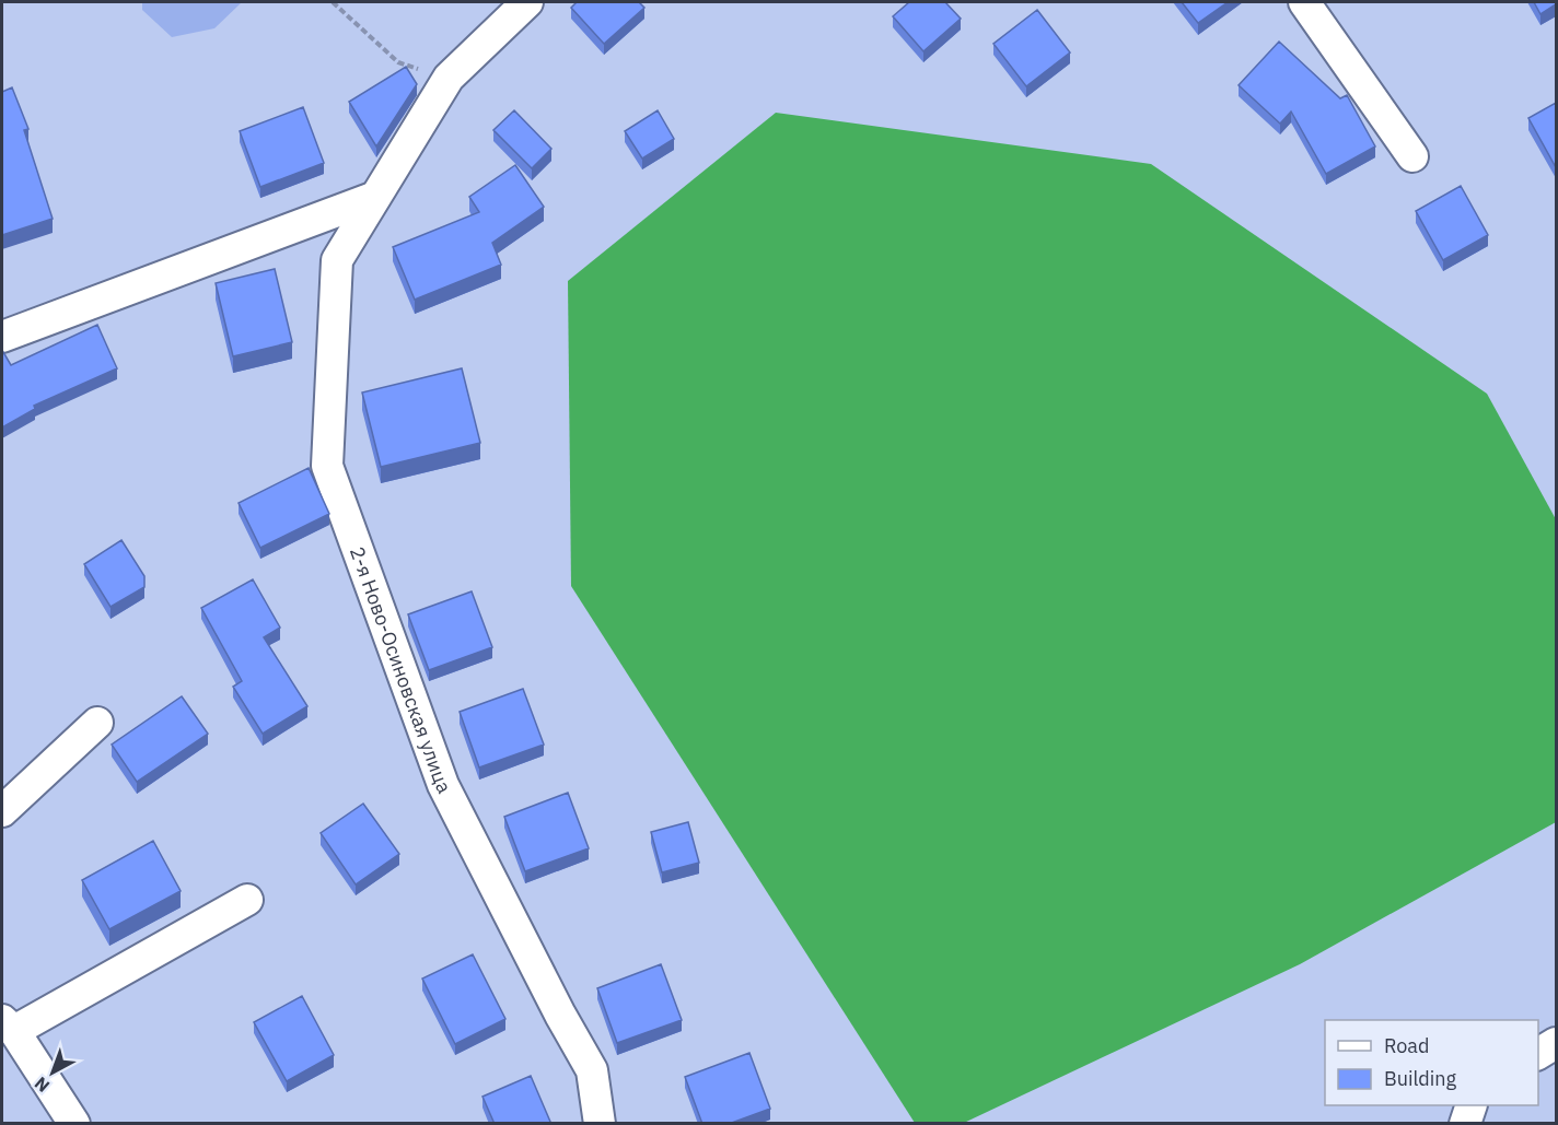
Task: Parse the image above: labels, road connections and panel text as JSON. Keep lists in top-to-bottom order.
{
  "streets": {
    "street": ["2-я Ново-Осиновская улица"]
  },
  "legend": ["Road", "Building"],
  "north": "bottom left"
}
